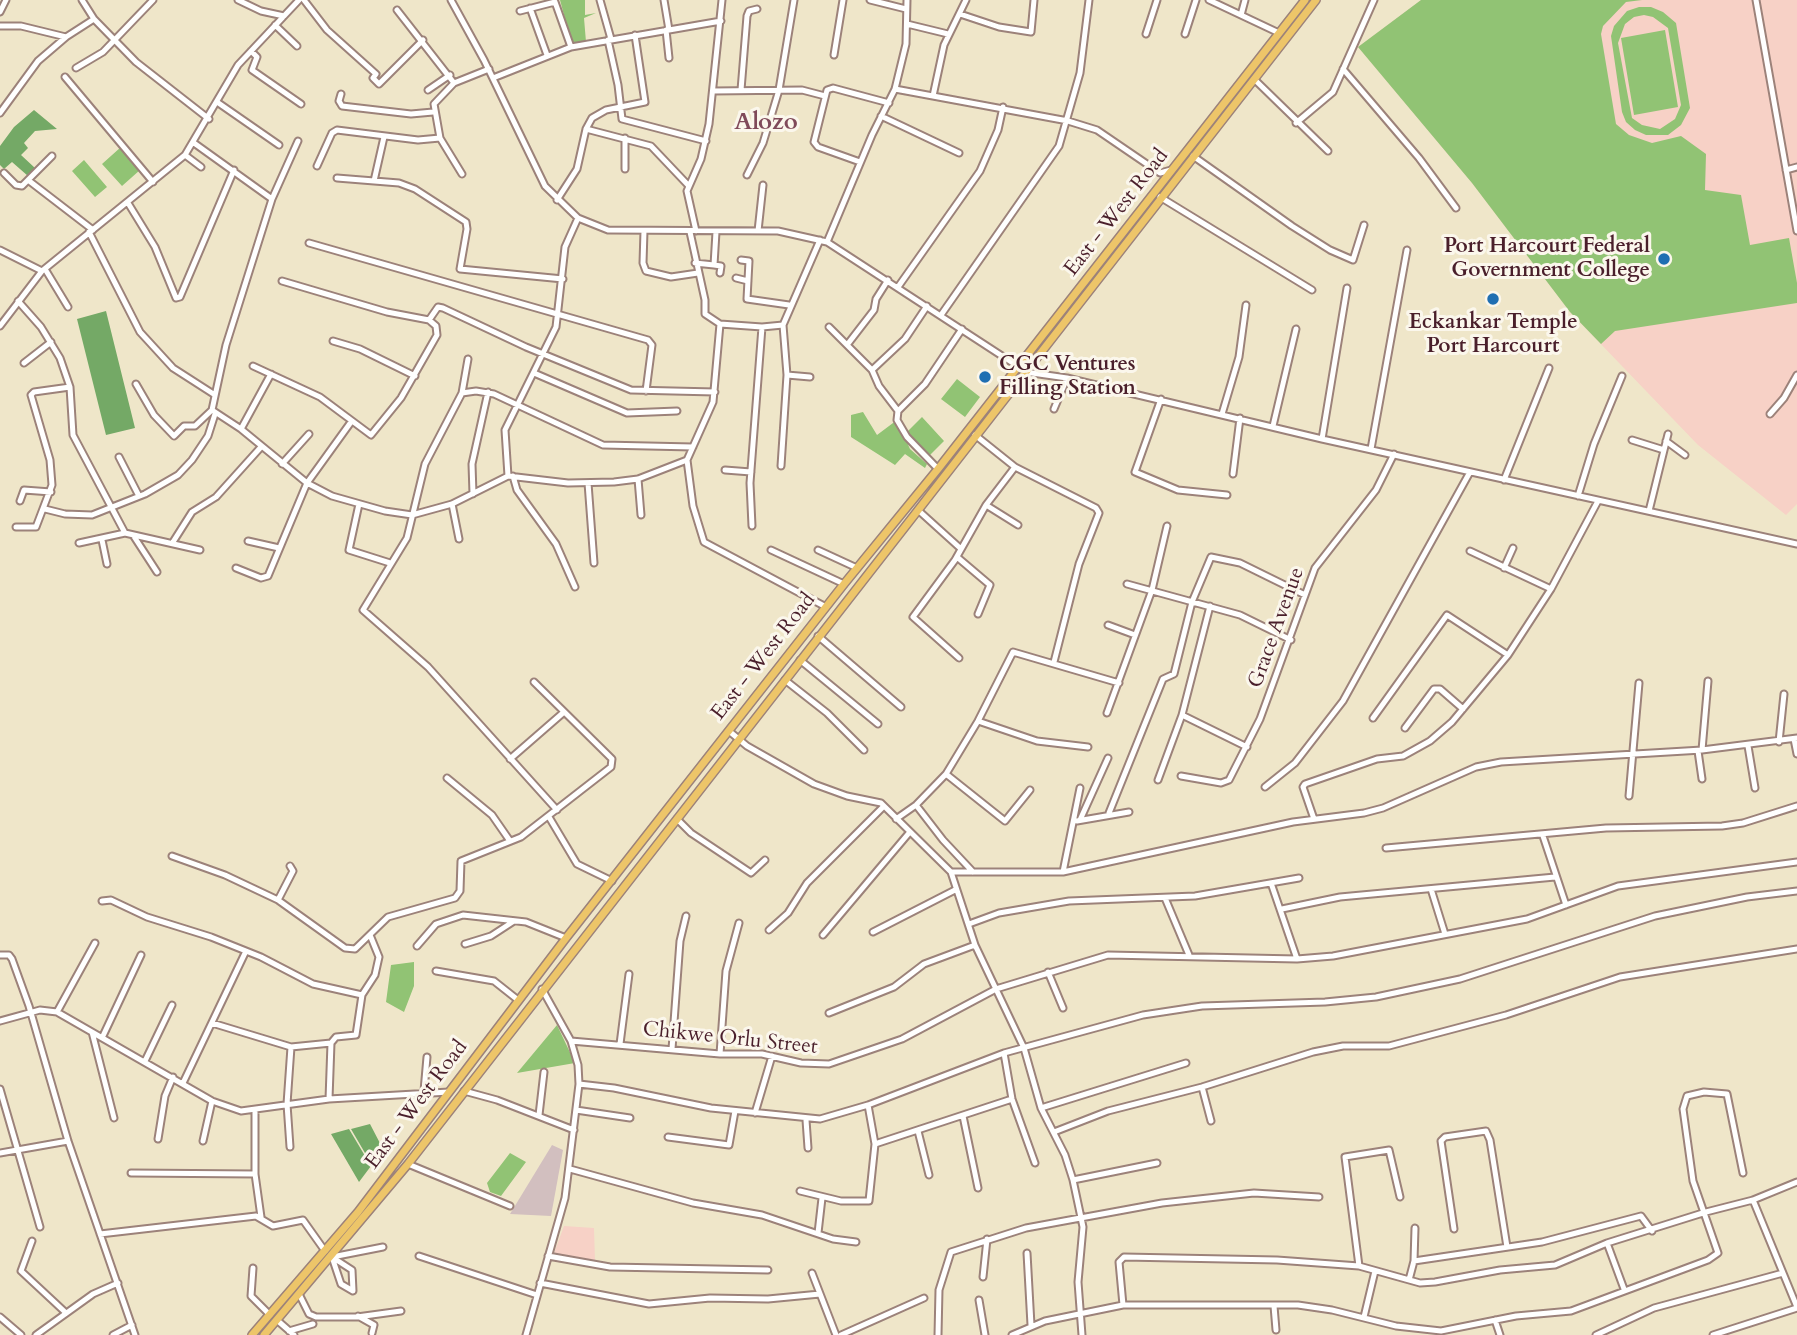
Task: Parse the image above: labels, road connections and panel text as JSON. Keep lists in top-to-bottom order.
{
  "streets": {
    "main road": ["East - West Road"],
    "street": ["Grace Avenue", "Chikwe Orlu Street"]
  },
  "districts": ["Alozo"],
  "places": ["Port Harcourt Federal Government College", "Eckankar Temple Port Harcourt", "CGC Ventures Filling Station"]
}
